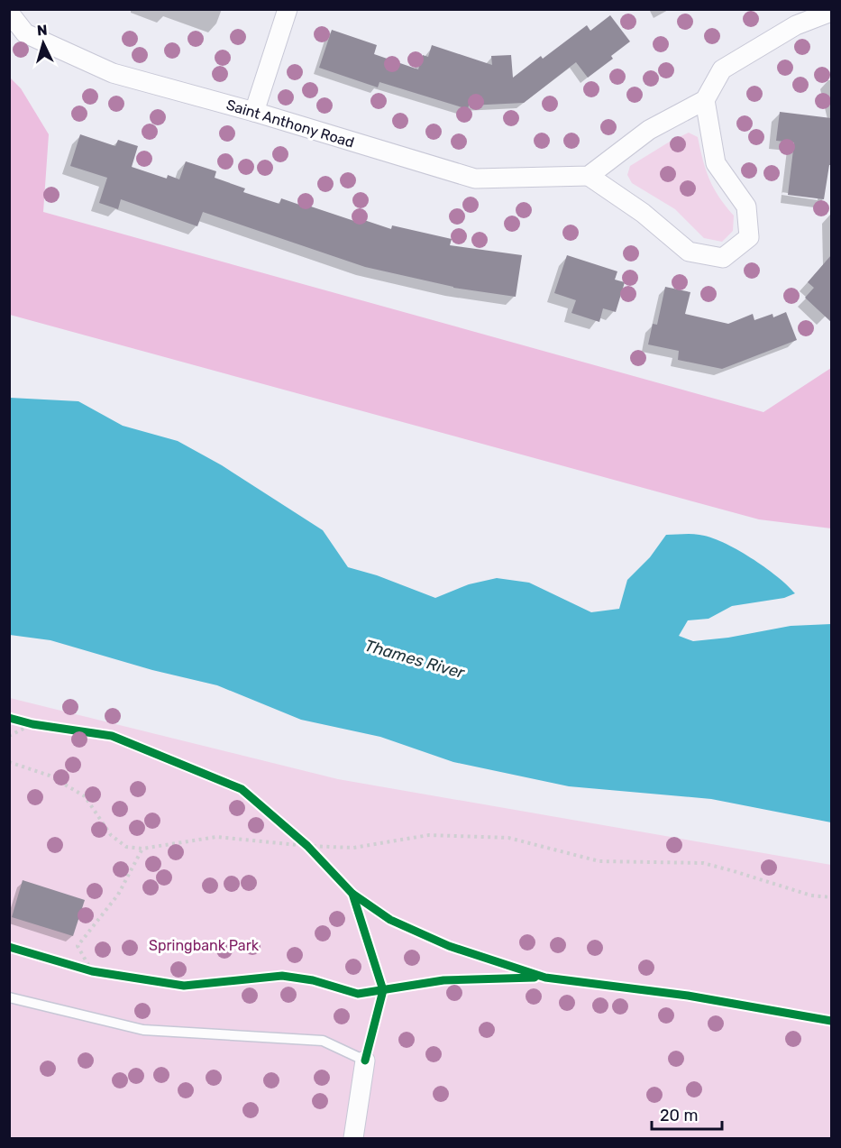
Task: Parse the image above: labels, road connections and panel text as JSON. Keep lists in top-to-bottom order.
{
  "streets": {
    "street": ["Saint Anthony Road"]
  },
  "water": ["Thames River"],
  "parks": ["Springbank Park"],
  "scale_bar": "20 m",
  "north": "top"
}
